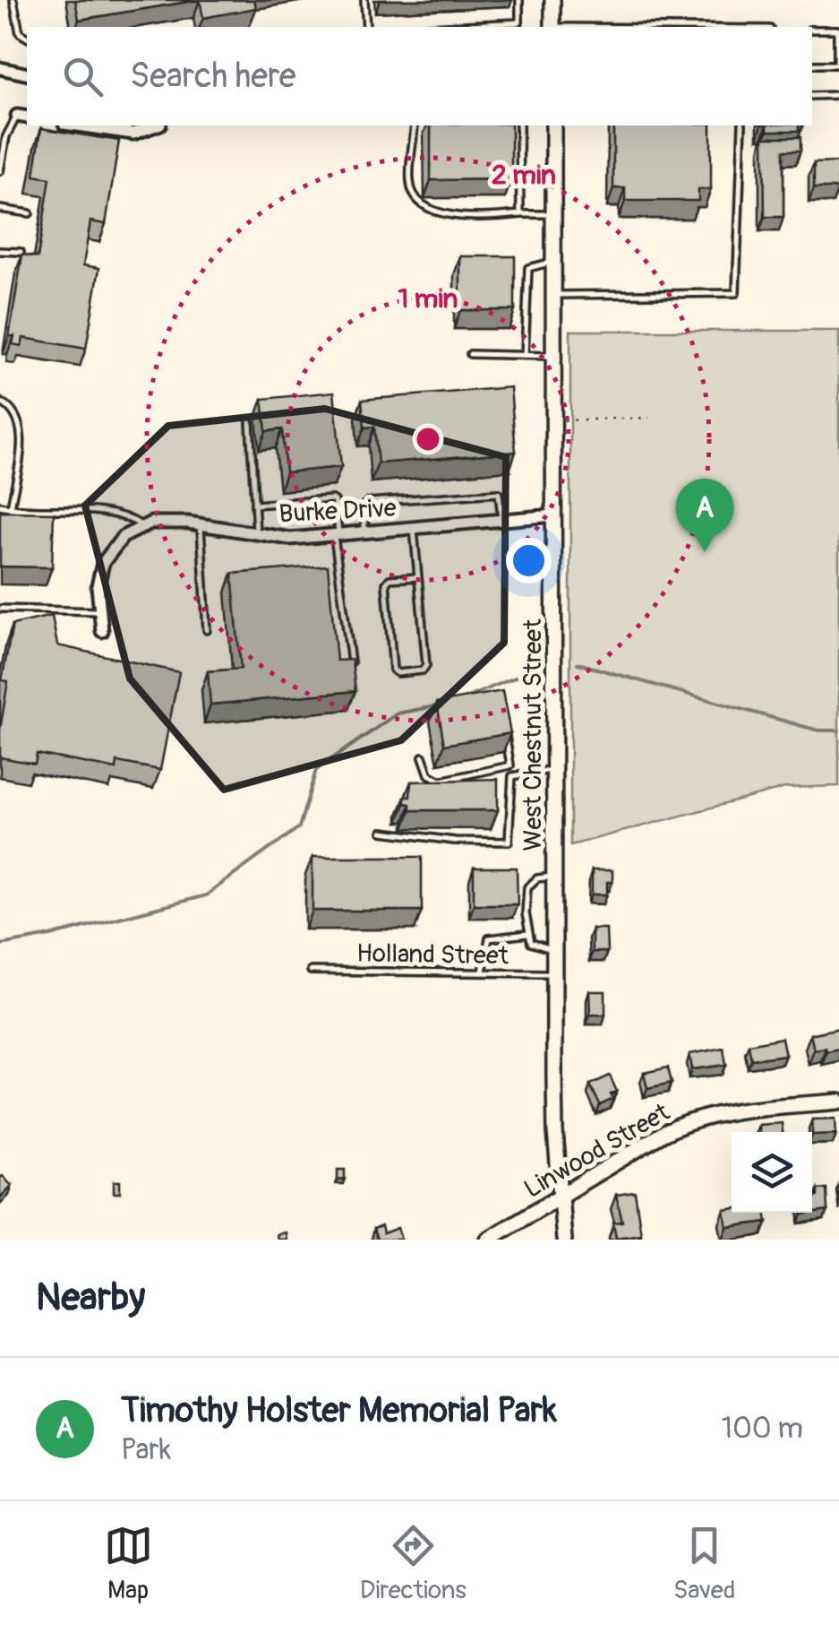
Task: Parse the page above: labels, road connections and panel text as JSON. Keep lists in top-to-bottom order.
{
  "streets": {
    "main road": ["West Chestnut Street", "Linwood Street"],
    "street": ["Burke Drive"],
    "lane": ["Holland Street"]
  },
  "crossings": [
    ["Burke Drive", "West Chestnut Street"],
    ["West Chestnut Street", "Holland Street"],
    ["West Chestnut Street", "Linwood Street"]
  ],
  "page": {
    "search": "Search here",
    "pins": "A",
    "heading": "Nearby",
    "list": [
      {
        "mark": "A",
        "name": "Timothy Holster Memorial Park",
        "note": "Park",
        "value": "100 m"
      }
    ],
    "nav": ["Map", "Directions", "Saved"]
  },
  "rings": ["2 min", "1 min"]
}
